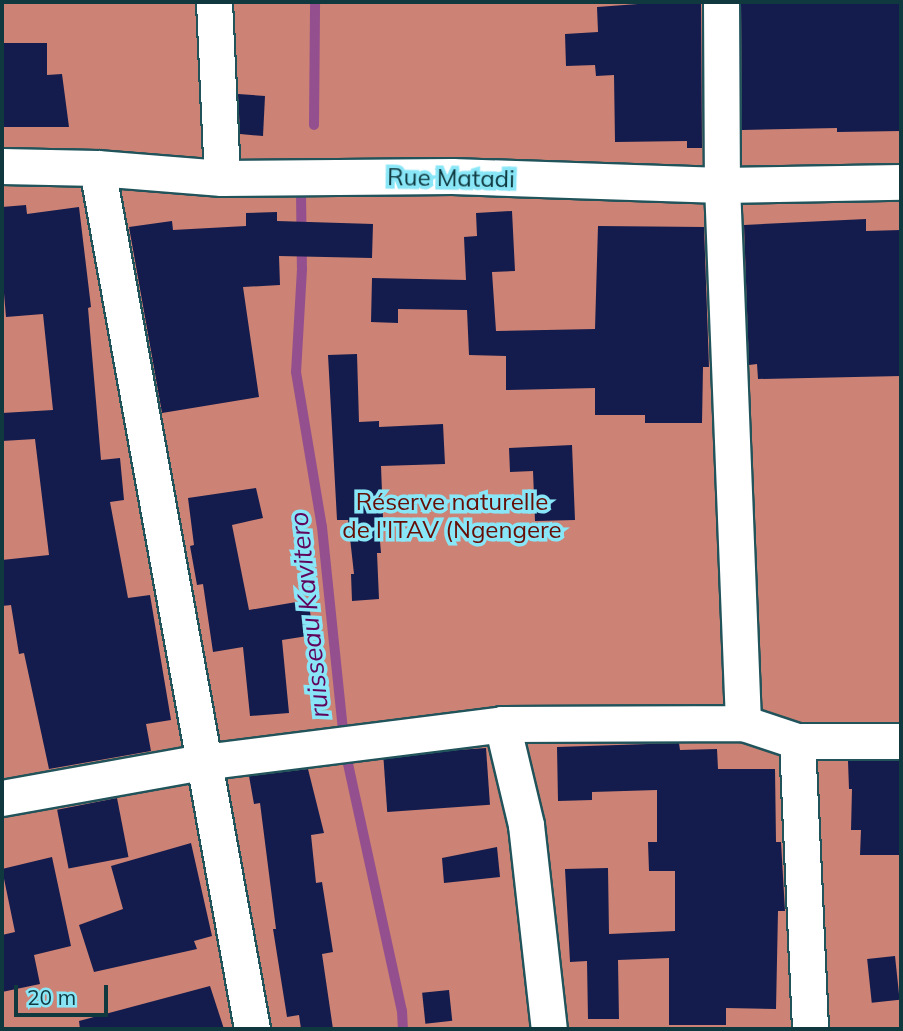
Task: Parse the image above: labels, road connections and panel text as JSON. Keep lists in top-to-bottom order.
{
  "streets": {
    "street": ["Rue Matadi"]
  },
  "water": ["ruisseau Kavitero"],
  "parks": ["Réserve naturelle de l'ITAV (Ngengere"],
  "scale_bar": "20 m"
}
